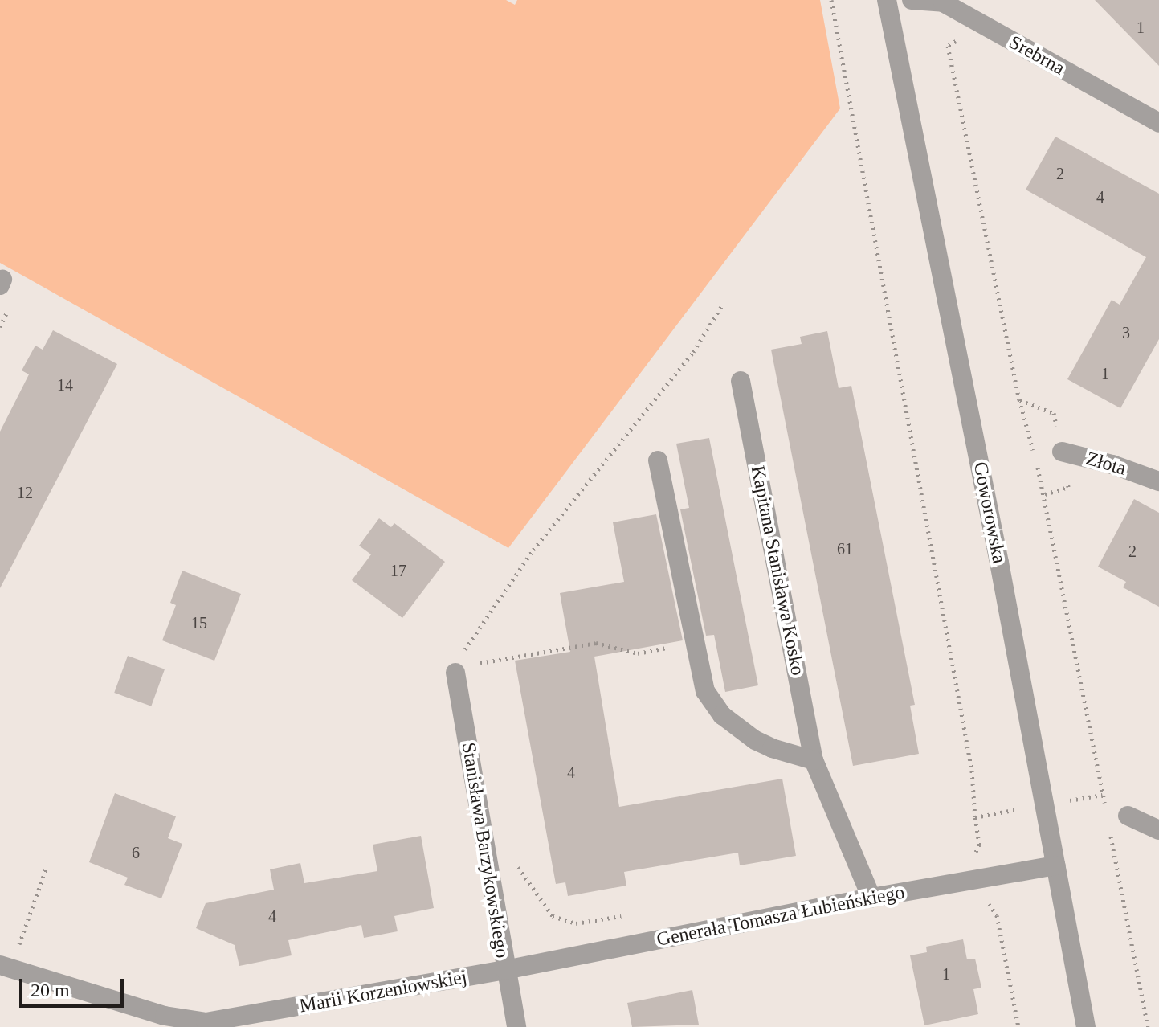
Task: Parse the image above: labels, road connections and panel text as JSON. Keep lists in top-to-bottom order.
{
  "streets": {
    "street": [
      "Srebrna",
      "Złota",
      "Goworowska",
      "Kapitana Stanisława Kosko",
      "Stanisława Barzykowskiego",
      "Generała Tomasza Łubieńskiego",
      "Marii Korzeniowskiej"
    ]
  },
  "crossings": [
    ["Goworowska", "Generała Tomasza Łubieńskiego"],
    ["Kapitana Stanisława Kosko", "Generała Tomasza Łubieńskiego"],
    ["Stanisława Barzykowskiego", "Generała Tomasza Łubieńskiego"],
    ["Stanisława Barzykowskiego", "Marii Korzeniowskiej"],
    ["Generała Tomasza Łubieńskiego", "Marii Korzeniowskiej"]
  ],
  "house_numbers": [
    "1",
    "2",
    "4",
    "3",
    "1",
    "14",
    "12",
    "61",
    "2",
    "17",
    "15",
    "4",
    "6",
    "4",
    "1"
  ],
  "scale_bar": "20 m"
}
